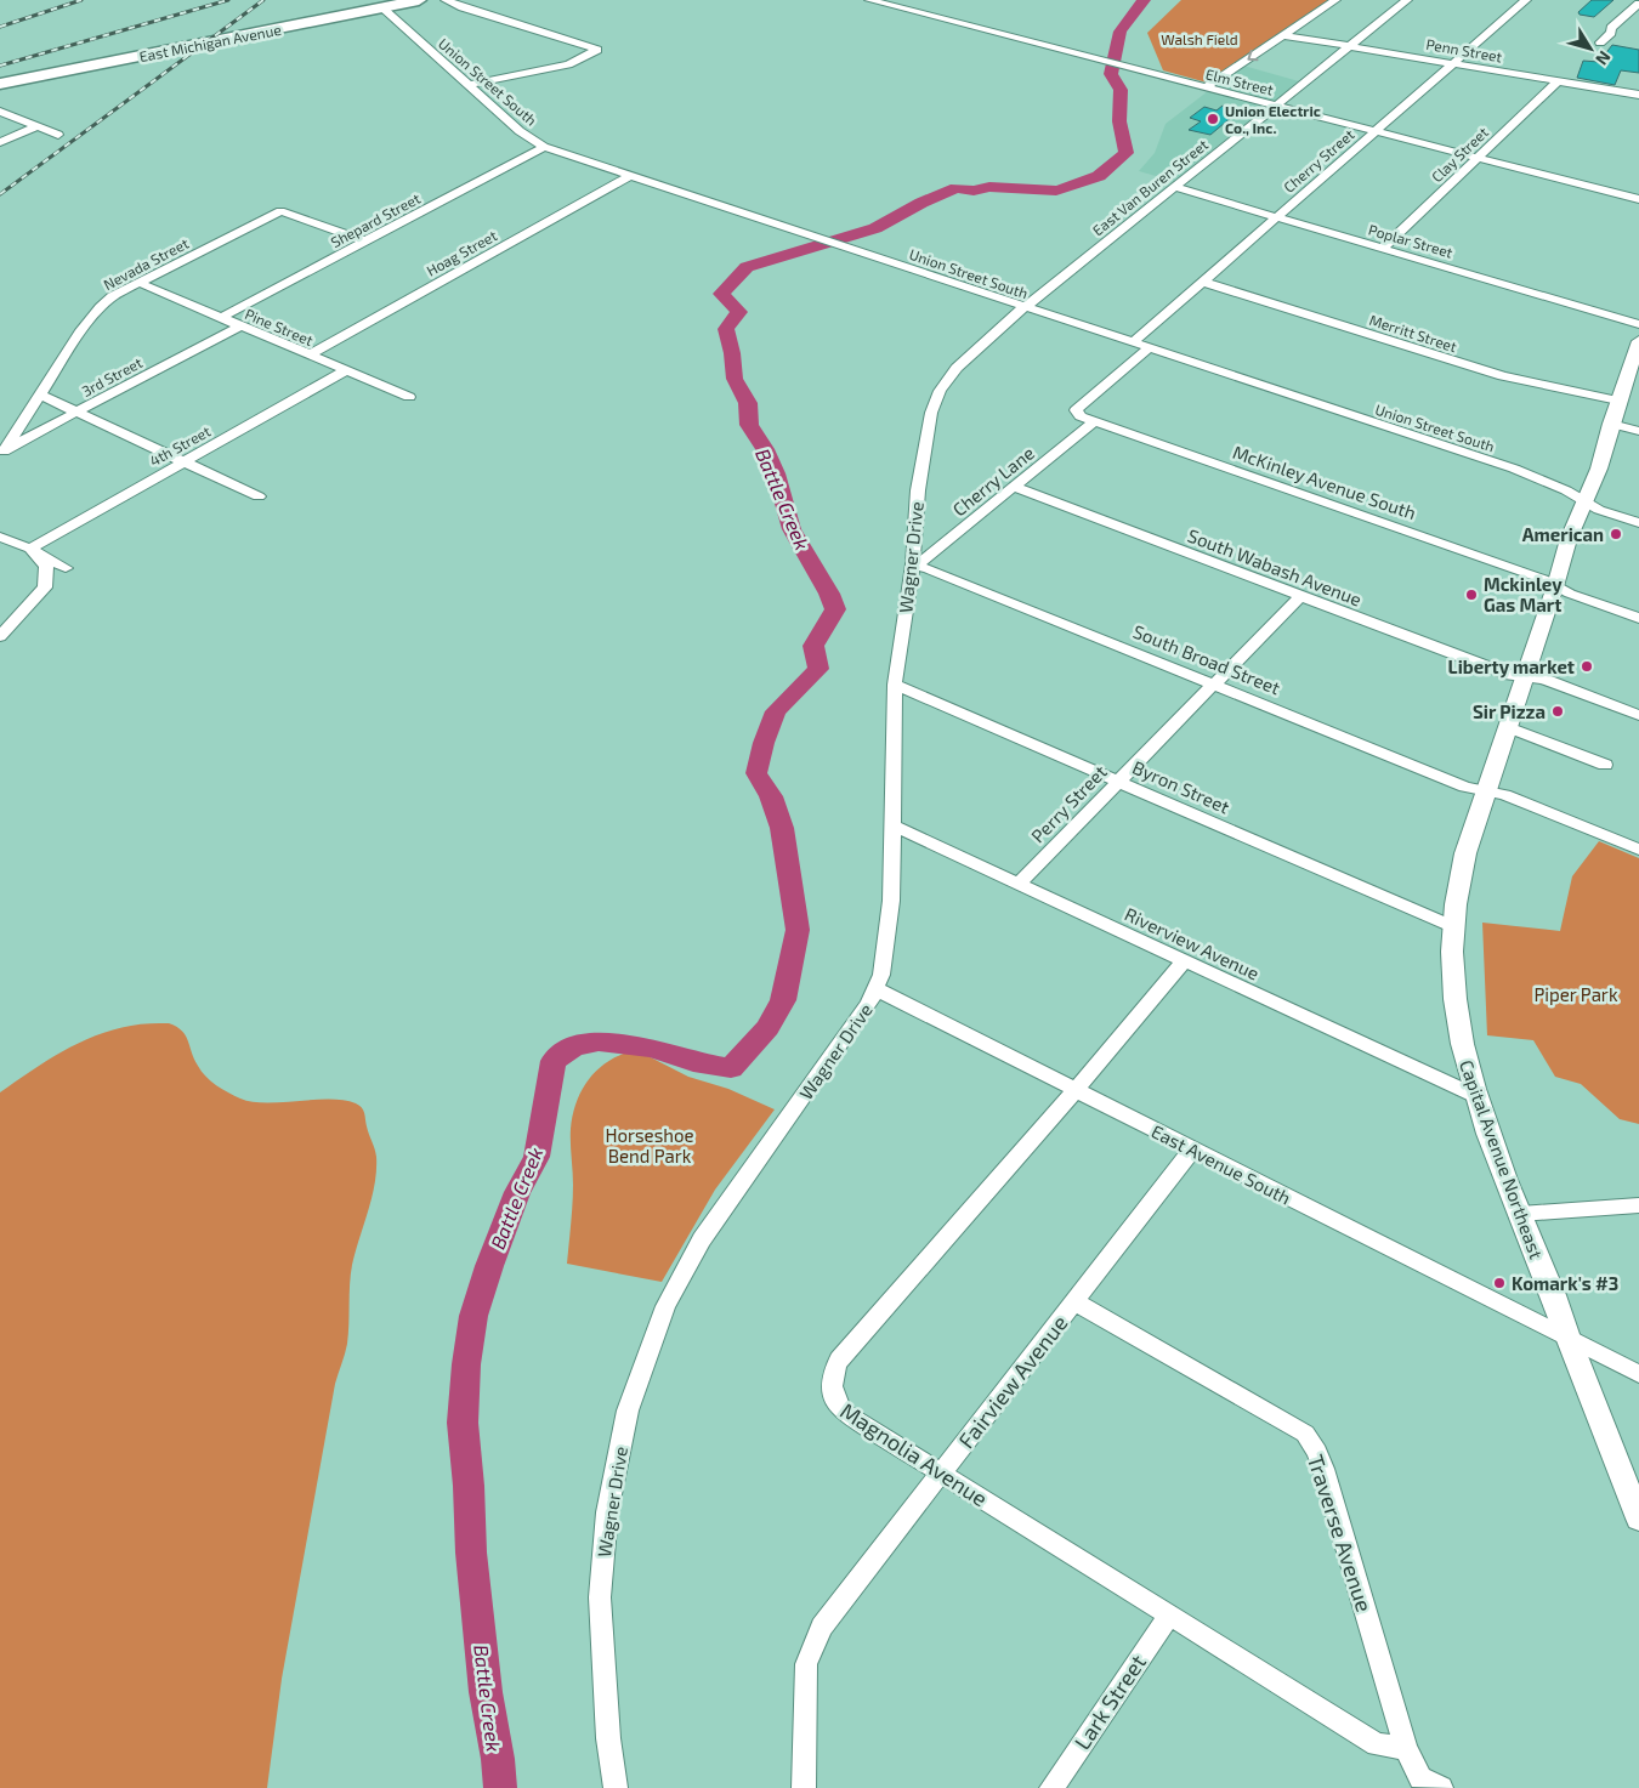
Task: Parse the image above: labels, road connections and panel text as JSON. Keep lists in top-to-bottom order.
{
  "streets": {
    "highway": ["East Michigan Avenue"],
    "main road": ["Capital Avenue Northeast"],
    "street": [
      "Penn Street",
      "Union Street South",
      "Elm Street",
      "Clay Street",
      "Cherry Street",
      "East Van Buren Street",
      "Shepard Street",
      "Poplar Street",
      "Hoag Street",
      "Nevada Street",
      "Pine Street",
      "Merritt Street",
      "3rd Street",
      "4th Street",
      "Cherry Lane",
      "McKinley Avenue South",
      "Wagner Drive",
      "South Wabash Avenue",
      "South Broad Street",
      "Byron Street",
      "Perry Street",
      "Riverview Avenue",
      "East Avenue South",
      "Fairview Avenue",
      "Magnolia Avenue",
      "Traverse Avenue",
      "Lark Street"
    ]
  },
  "crossings": [
    ["East Michigan Avenue", "Union Street South"],
    ["Penn Street", "Clay Street"],
    ["Penn Street", "Cherry Street"],
    ["Penn Street", "East Van Buren Street"],
    ["Union Street South", "Cherry Street"],
    ["Union Street South", "East Van Buren Street"],
    ["Union Street South", "Shepard Street"],
    ["Union Street South", "Hoag Street"],
    ["Union Street South", "Wagner Drive"],
    ["Union Street South", "Capital Avenue Northeast"],
    ["Elm Street", "Clay Street"],
    ["Elm Street", "Cherry Street"],
    ["Elm Street", "East Van Buren Street"],
    ["Clay Street", "Poplar Street"],
    ["Cherry Street", "Poplar Street"],
    ["Cherry Street", "Merritt Street"],
    ["East Van Buren Street", "Poplar Street"],
    ["East Van Buren Street", "Wagner Drive"],
    ["Shepard Street", "Nevada Street"],
    ["Shepard Street", "Pine Street"],
    ["Hoag Street", "Pine Street"],
    ["Nevada Street", "Pine Street"],
    ["Nevada Street", "3rd Street"],
    ["Pine Street", "3rd Street"],
    ["Pine Street", "4th Street"],
    ["Merritt Street", "Capital Avenue Northeast"],
    ["Cherry Lane", "McKinley Avenue South"],
    ["Cherry Lane", "Wagner Drive"],
    ["Cherry Lane", "South Wabash Avenue"],
    ["Cherry Lane", "South Broad Street"],
    ["McKinley Avenue South", "Capital Avenue Northeast"],
    ["Wagner Drive", "South Broad Street"],
    ["Wagner Drive", "Byron Street"],
    ["Wagner Drive", "Riverview Avenue"],
    ["Wagner Drive", "East Avenue South"],
    ["South Wabash Avenue", "Perry Street"],
    ["South Wabash Avenue", "Capital Avenue Northeast"],
    ["South Broad Street", "Perry Street"],
    ["South Broad Street", "Capital Avenue Northeast"],
    ["Byron Street", "Perry Street"],
    ["Byron Street", "Capital Avenue Northeast"],
    ["Perry Street", "Riverview Avenue"],
    ["Riverview Avenue", "Capital Avenue Northeast"],
    ["Riverview Avenue", "Magnolia Avenue"],
    ["Capital Avenue Northeast", "East Avenue South"],
    ["East Avenue South", "Fairview Avenue"],
    ["East Avenue South", "Magnolia Avenue"],
    ["Fairview Avenue", "Magnolia Avenue"],
    ["Fairview Avenue", "Traverse Avenue"],
    ["Magnolia Avenue", "Traverse Avenue"],
    ["Magnolia Avenue", "Lark Street"]
  ],
  "water": ["Battle Creek"],
  "parks": ["Walsh Field", "Piper Park", "Horseshoe Bend Park"],
  "places": [
    "Union Electric Co., Inc.",
    "American",
    "Mckinley Gas Mart",
    "Liberty market",
    "Sir Pizza",
    "Komark's #3"
  ],
  "north": "bottom right"
}
